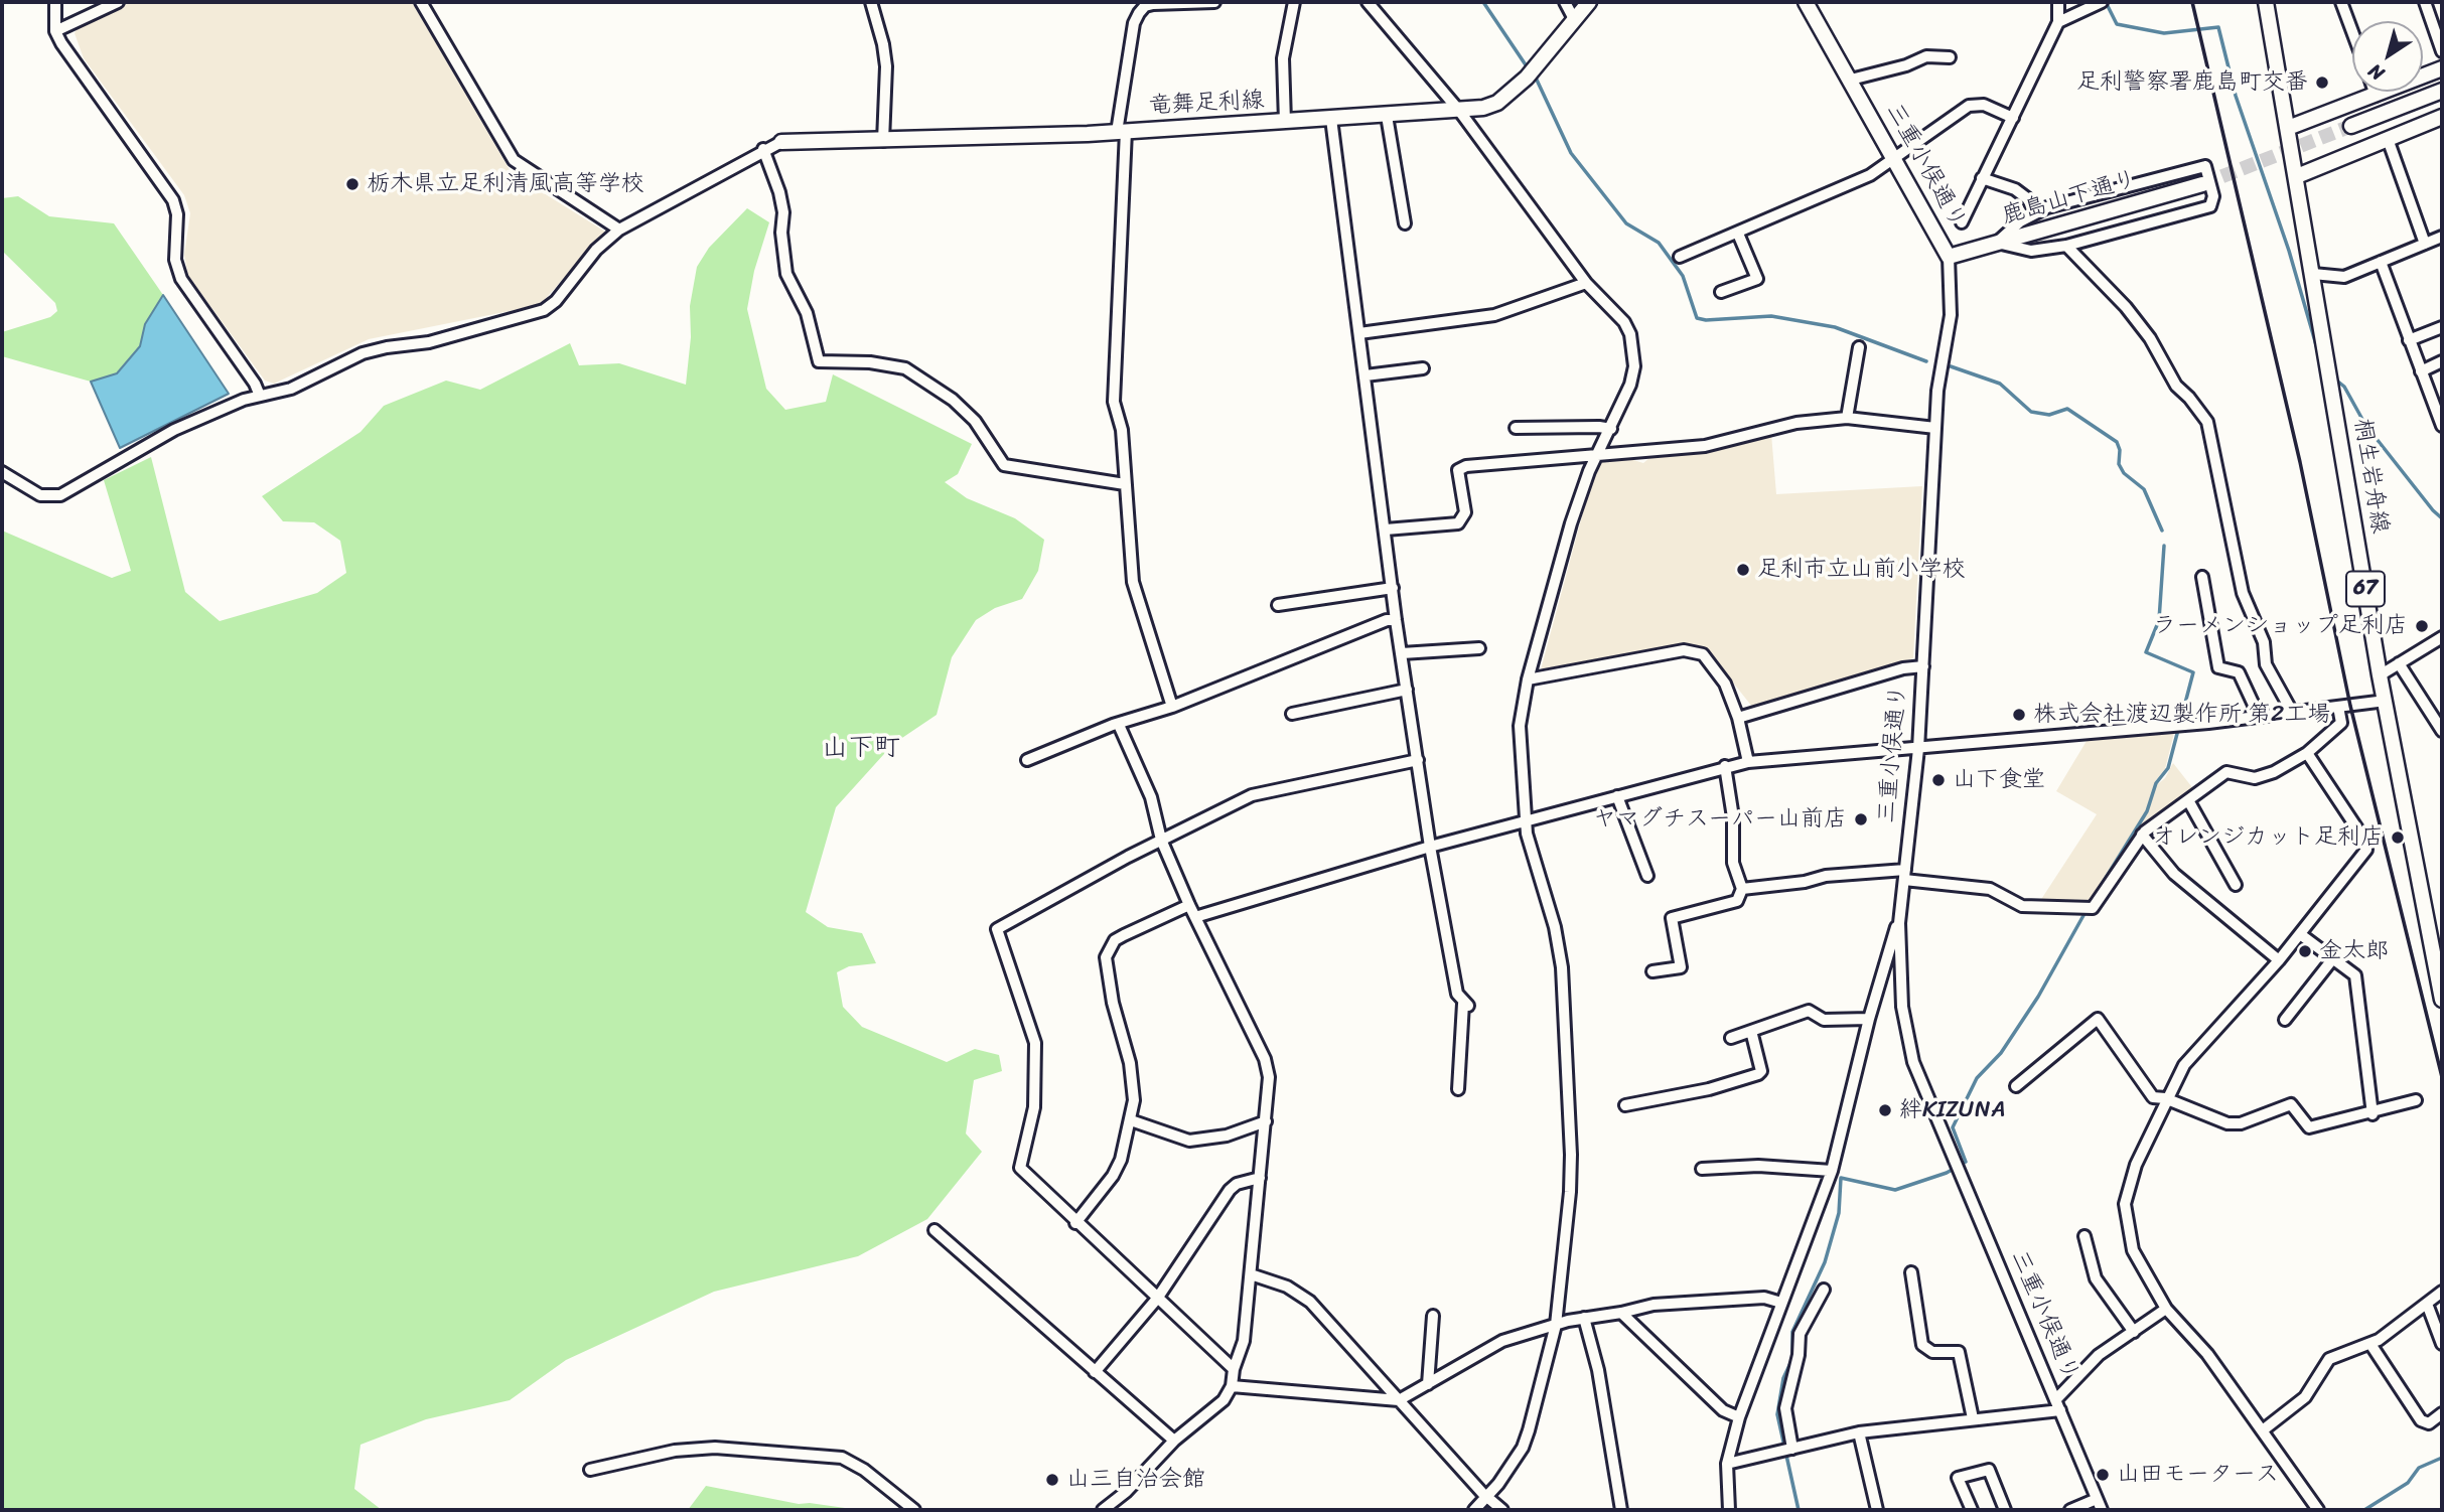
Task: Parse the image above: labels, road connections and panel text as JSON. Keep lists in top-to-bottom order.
{
  "streets": {
    "main road": [
      "竜舞足利線",
      "三重小俣通り",
      "鹿島山下通り",
      "桐生岩舟線",
      "67"
    ]
  },
  "crossings": [
    ["三重小俣通り", "鹿島山下通り"]
  ],
  "districts": ["山下町"],
  "places": [
    "足利警察署鹿島町交番",
    "栃木県立足利清風高等学校",
    "足利市立山前小学校",
    "ラーメンショップ足利店",
    "株式会社渡辺製作所 第2工場",
    "山下食堂",
    "ヤマグチスーパー山前店",
    "オレンジカット足利店",
    "金太郎",
    "絆KIZUNA",
    "山田モータース",
    "山三自治会館"
  ],
  "north": "bottom left"
}
